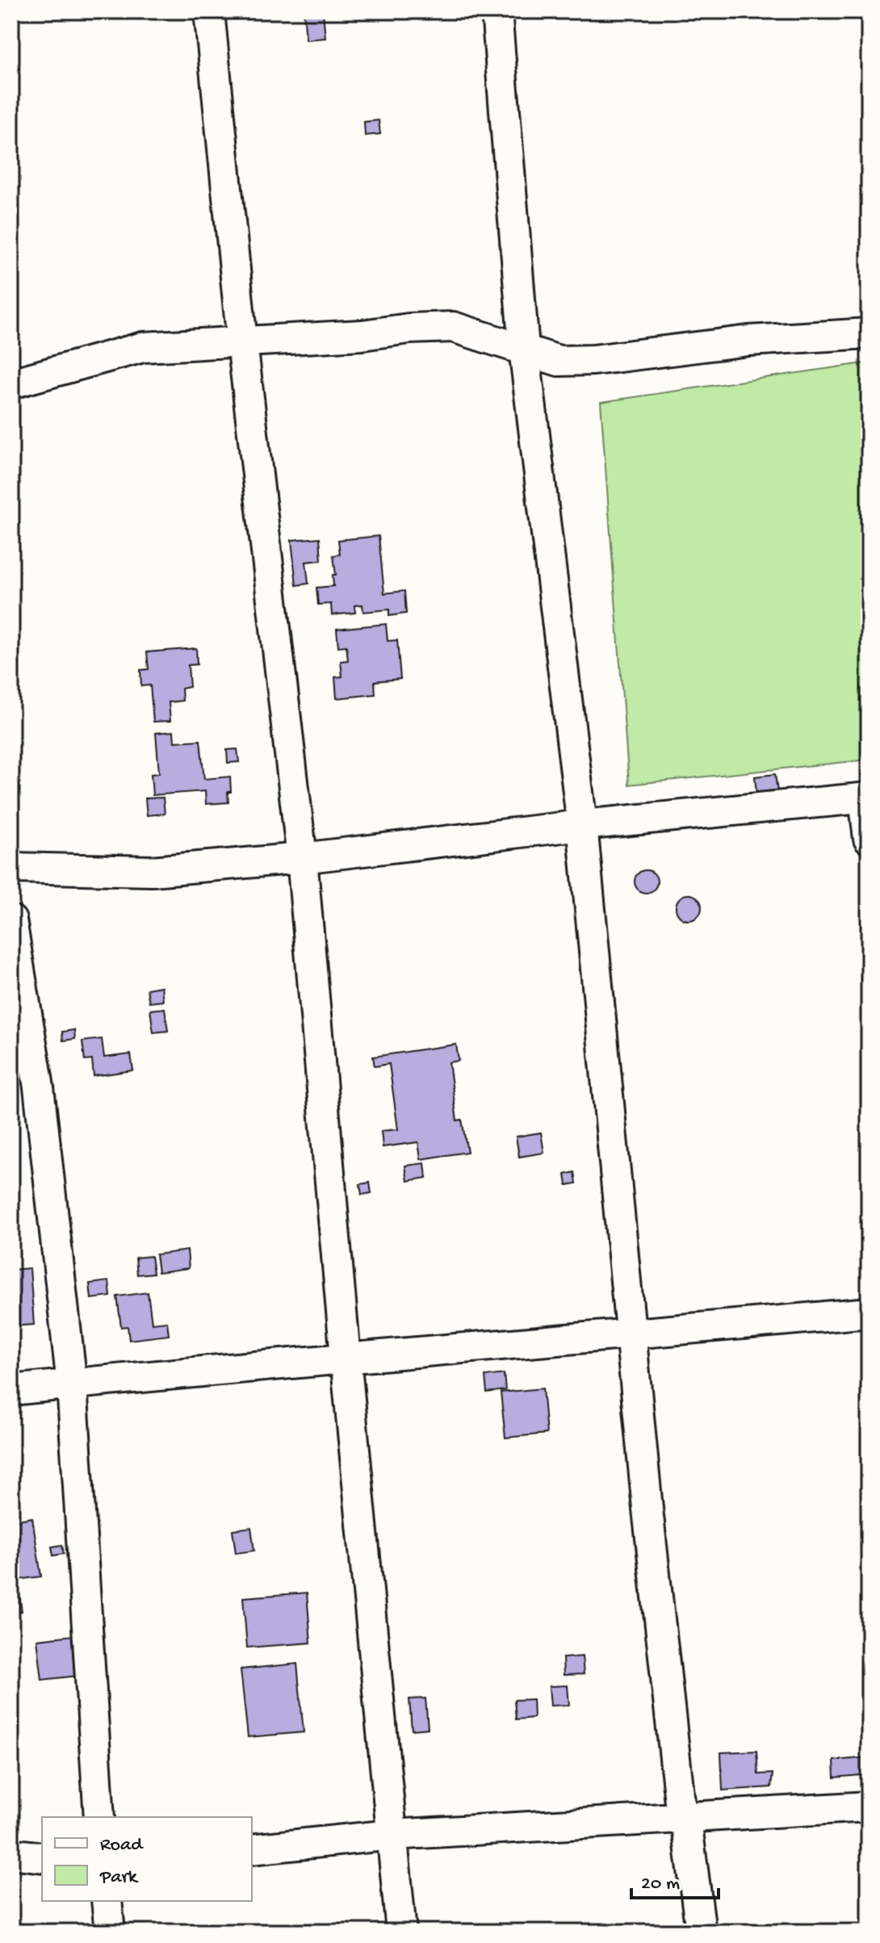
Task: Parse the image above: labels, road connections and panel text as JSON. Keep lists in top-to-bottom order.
{
  "legend": ["Road", "Park"],
  "scale_bar": "20 m"
}
